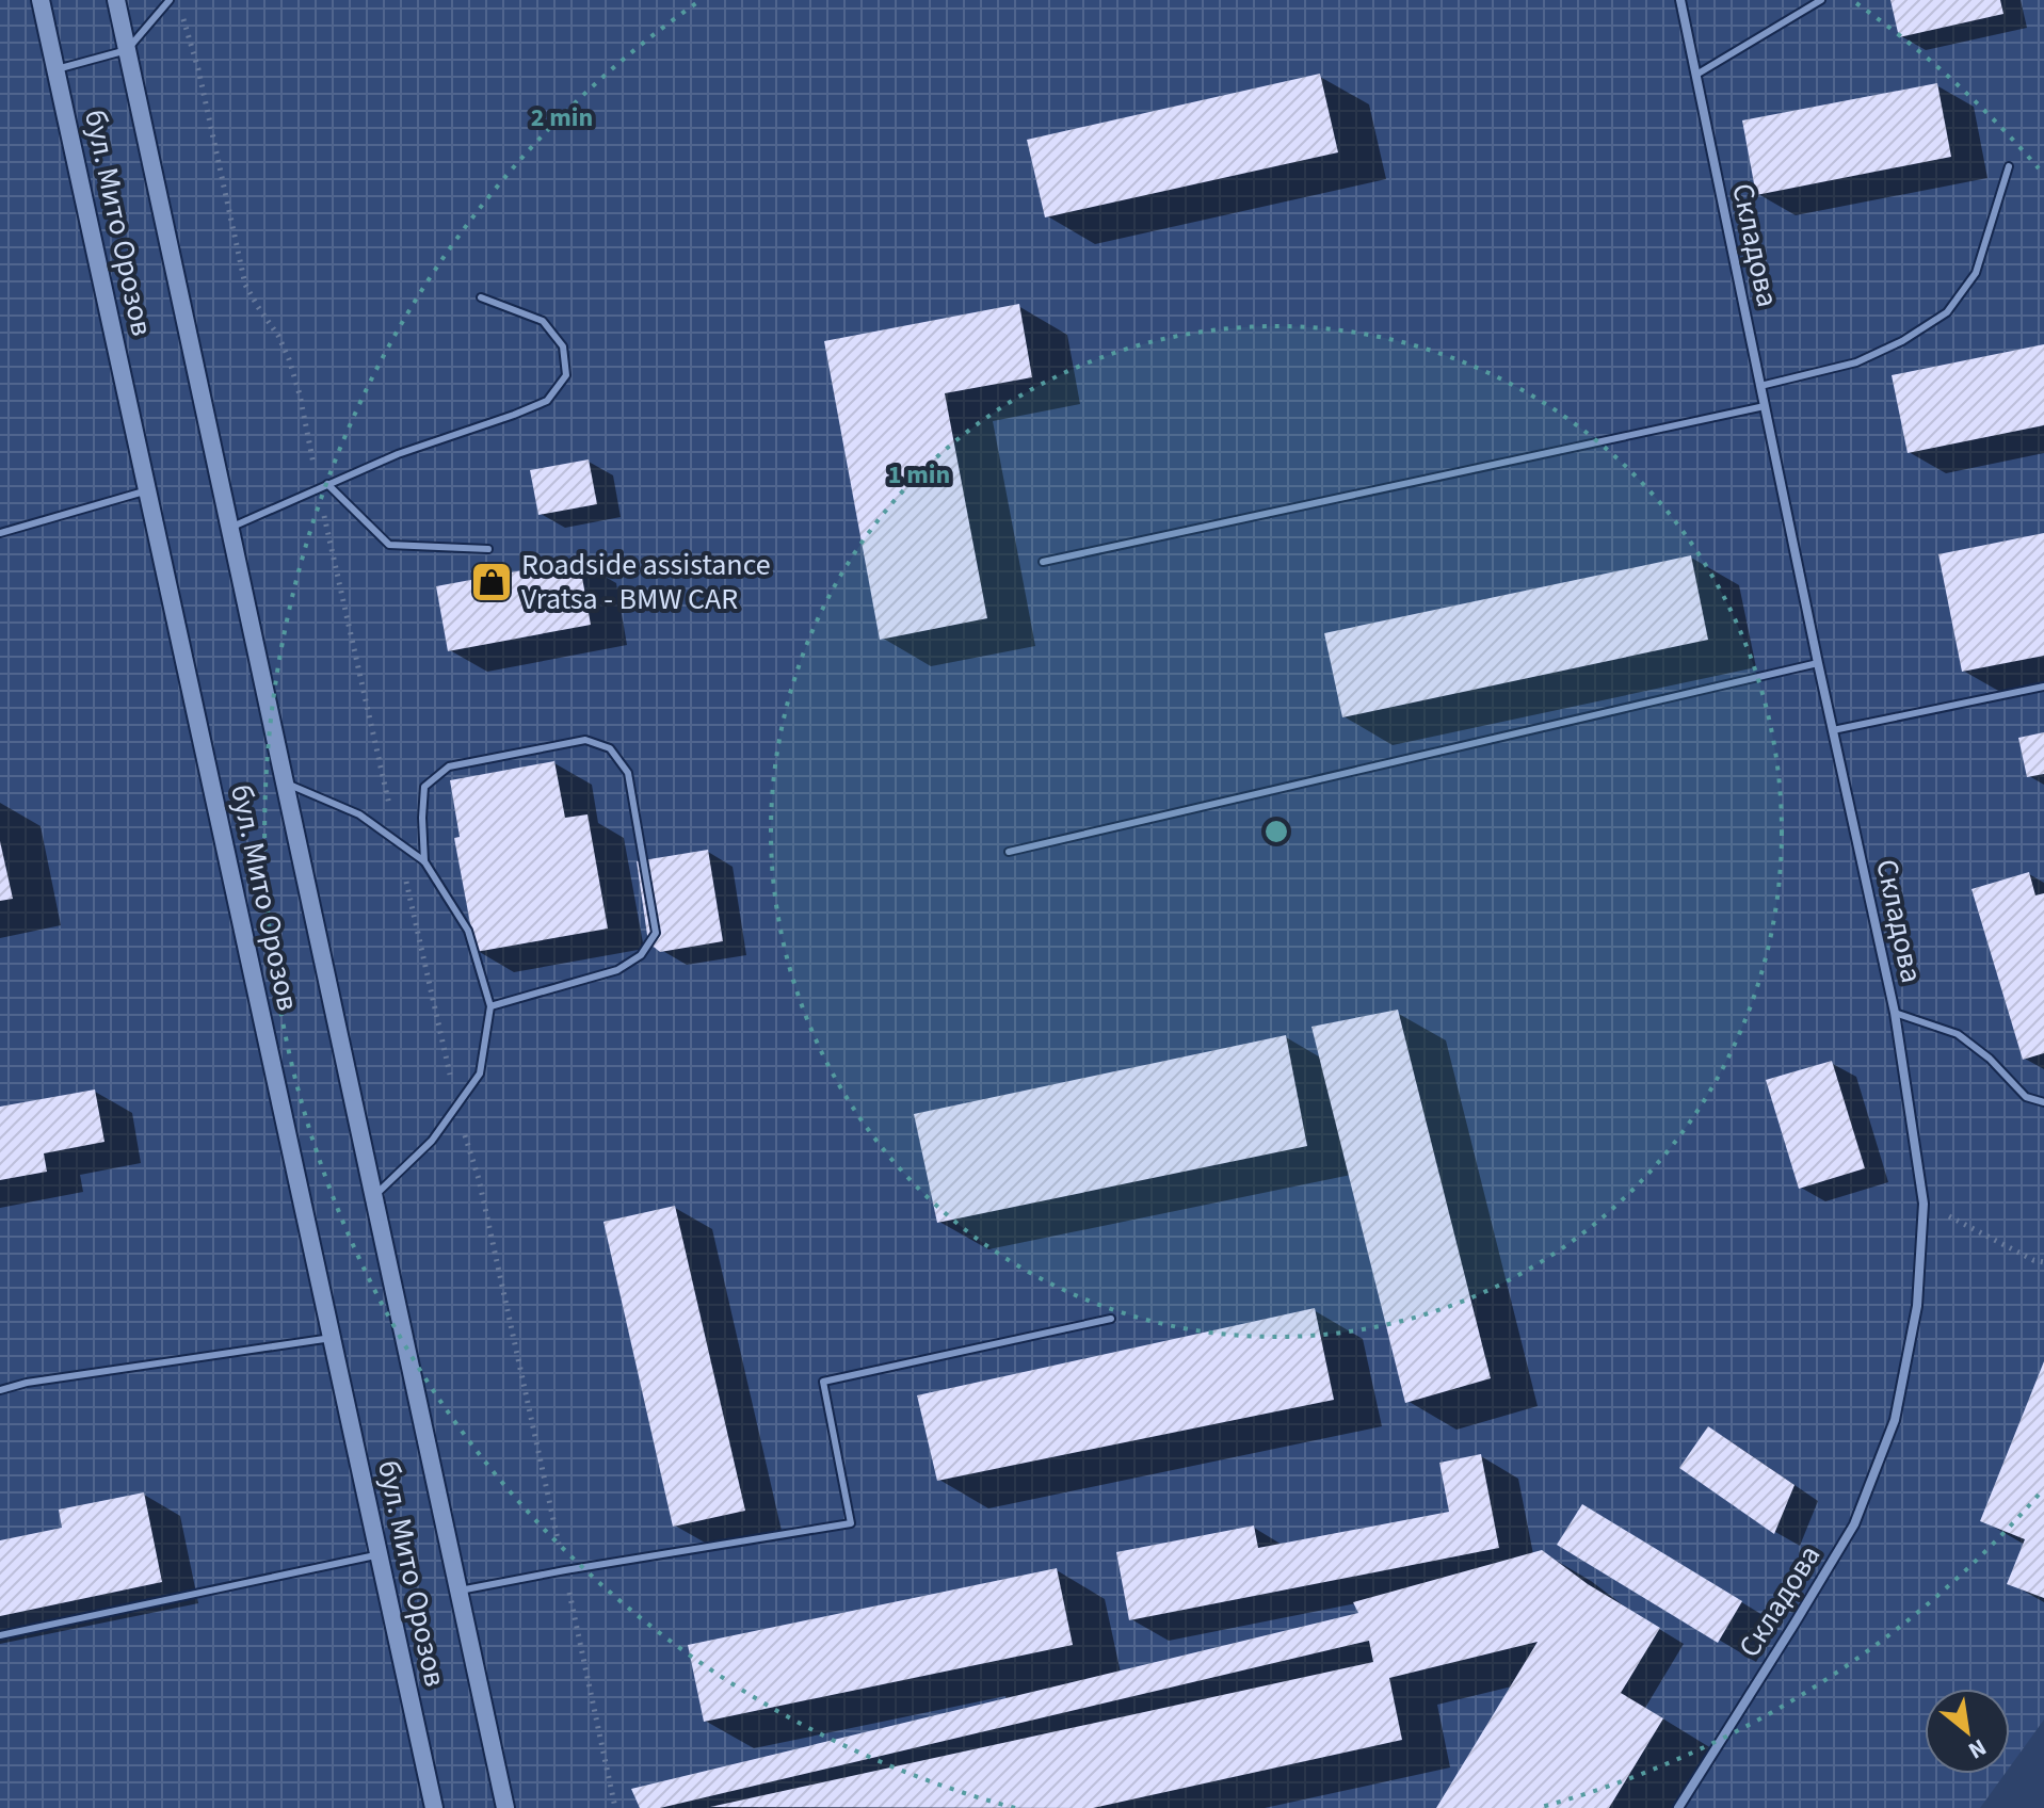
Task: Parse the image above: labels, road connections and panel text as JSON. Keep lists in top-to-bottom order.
{
  "streets": {
    "main road": ["бул. Мито Орозов"],
    "street": ["Складова"]
  },
  "places": {
    "shop": ["Roadside assistance Vratsa - BMW CAR"]
  },
  "north": "bottom right",
  "rings": ["2 min", "1 min"]
}
